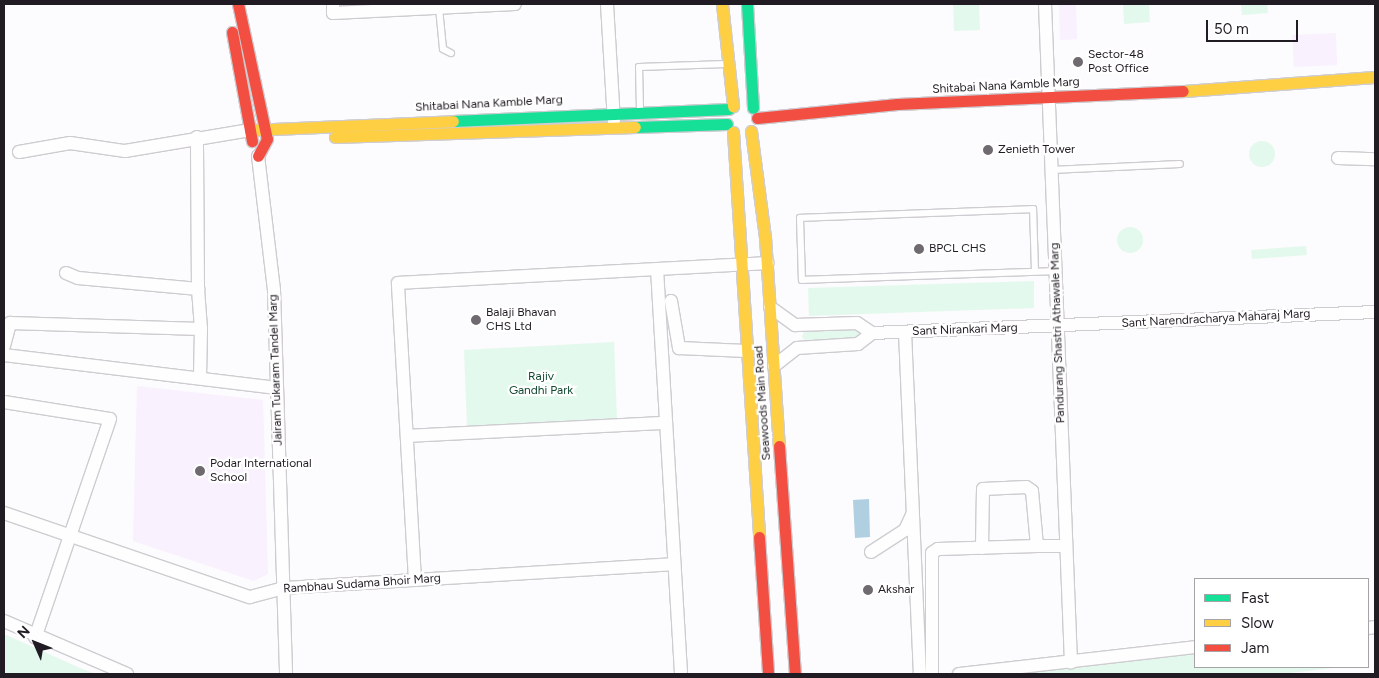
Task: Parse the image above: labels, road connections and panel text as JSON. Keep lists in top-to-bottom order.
{
  "streets": {
    "street": [
      "Shitabai Nana Kamble Marg",
      "Sant Narendracharya Maharaj Marg",
      "Sant Nirankari Marg",
      "Pandurang Shastri Athawale Marg",
      "Jairam Tukaram Tandel Marg",
      "Seawoods Main Road",
      "Rambhau Sudama Bhoir Marg"
    ]
  },
  "crossings": [
    ["Shitabai Nana Kamble Marg", "Pandurang Shastri Athawale Marg"],
    ["Shitabai Nana Kamble Marg", "Jairam Tukaram Tandel Marg"],
    ["Shitabai Nana Kamble Marg", "Seawoods Main Road"],
    ["Sant Narendracharya Maharaj Marg", "Sant Nirankari Marg"],
    ["Sant Narendracharya Maharaj Marg", "Pandurang Shastri Athawale Marg"],
    ["Sant Nirankari Marg", "Pandurang Shastri Athawale Marg"],
    ["Sant Nirankari Marg", "Seawoods Main Road"],
    ["Jairam Tukaram Tandel Marg", "Rambhau Sudama Bhoir Marg"]
  ],
  "parks": ["Rajiv Gandhi Park"],
  "places": [
    "Sector-48 Post Office",
    "Zenieth Tower",
    "BPCL CHS",
    "Balaji Bhavan CHS Ltd",
    "Podar International School",
    "Akshar"
  ],
  "legend": ["Fast", "Slow", "Jam"],
  "scale_bar": "50 m",
  "north": "top left"
}
